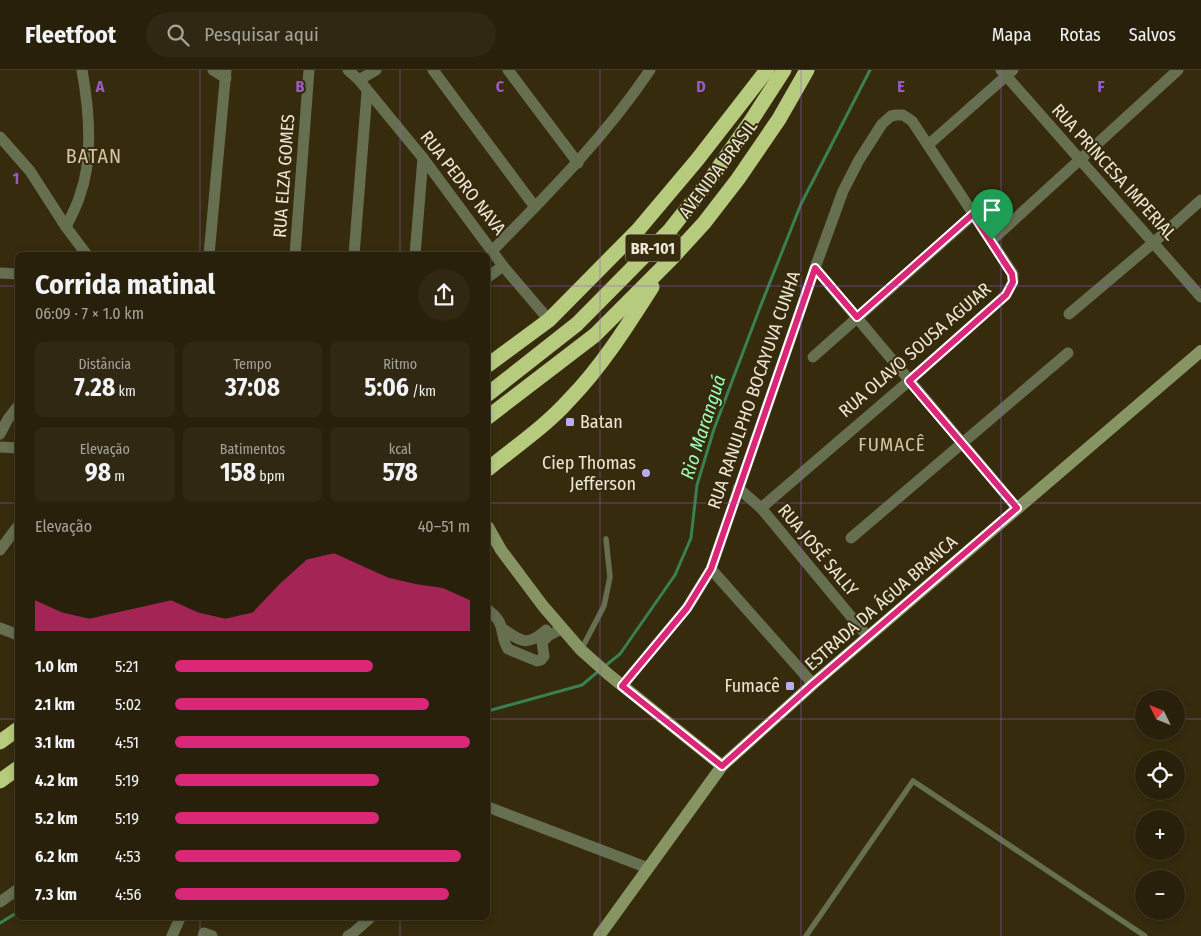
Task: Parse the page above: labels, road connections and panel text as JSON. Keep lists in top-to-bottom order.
{
  "streets": {
    "highway": ["AVENIDA BRASIL", "BR-101"],
    "street": [
      "RUA PRINCESA IMPERIAL",
      "RUA ELZA GOMES",
      "RUA PEDRO NAVA",
      "RUA OLAVO SOUSA AGUIAR",
      "RUA RANULPHO BOCAYUVA CUNHA",
      "RUA JOSÉ SALLY",
      "ESTRADA DA ÁGUA BRANCA"
    ]
  },
  "crossings": [
    ["RUA OLAVO SOUSA AGUIAR", "RUA RANULPHO BOCAYUVA CUNHA"],
    ["RUA OLAVO SOUSA AGUIAR", "RUA JOSÉ SALLY"],
    ["RUA RANULPHO BOCAYUVA CUNHA", "RUA JOSÉ SALLY"],
    ["RUA JOSÉ SALLY", "ESTRADA DA ÁGUA BRANCA"]
  ],
  "districts": ["BATAN", "FUMACÊ"],
  "water": ["Rio Maranguá"],
  "places": {
    "transit": ["Batan", "Fumacê"],
    "other": ["Ciep Thomas Jefferson"]
  },
  "north": "top left",
  "page": {
    "header": "Fleetfoot",
    "search": "Pesquisar aqui",
    "nav": ["Mapa", "Rotas", "Salvos"],
    "heading": ["Corrida matinal", "06:09 · 7 × 1.0 km"],
    "stats": [
      ["Distância", "7.28 km"],
      ["Tempo", "37:08"],
      ["Ritmo", "5:06 /km"],
      ["Elevação", "98 m"],
      ["Batimentos", "158 bpm"],
      ["kcal", "578"]
    ],
    "chart": ["Elevação", "40–51 m"],
    "list": [
      {
        "name": "1.0 km",
        "note": "5:21"
      },
      {
        "name": "2.1 km",
        "note": "5:02"
      },
      {
        "name": "3.1 km",
        "note": "4:51"
      },
      {
        "name": "4.2 km",
        "note": "5:19"
      },
      {
        "name": "5.2 km",
        "note": "5:19"
      },
      {
        "name": "6.2 km",
        "note": "4:53"
      },
      {
        "name": "7.3 km",
        "note": "4:56"
      }
    ],
    "map_buttons": ["+", "−"]
  },
  "grid": {
    "columns": [
      "A",
      "B",
      "C",
      "D",
      "E",
      "F"
    ],
    "rows": ["1"]
  }
}
